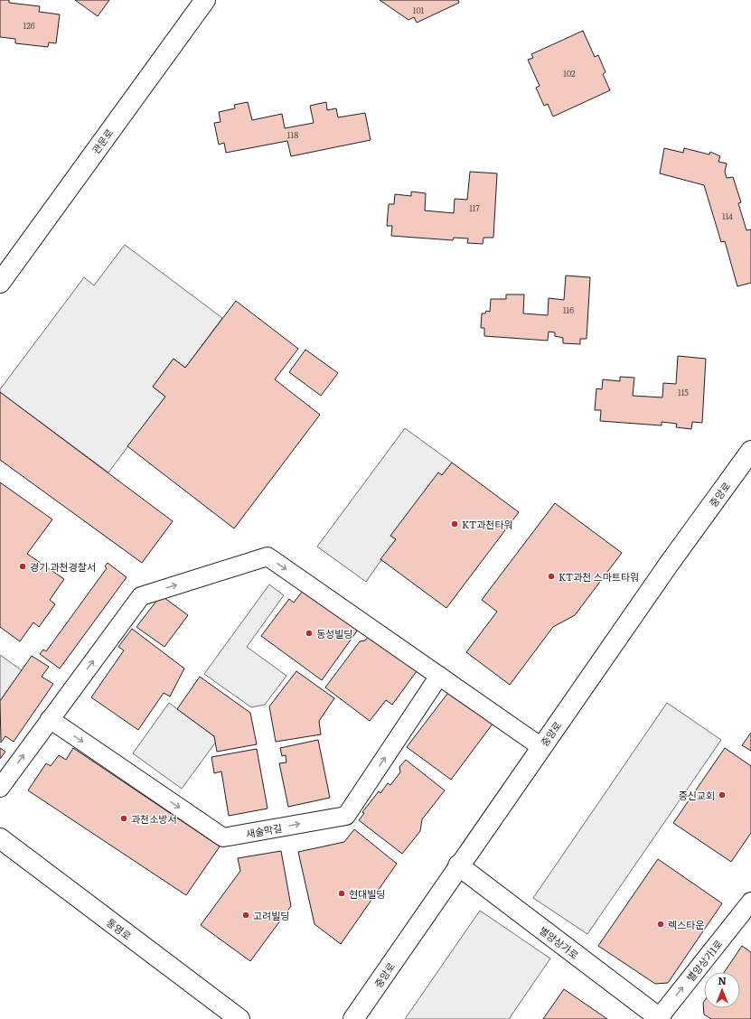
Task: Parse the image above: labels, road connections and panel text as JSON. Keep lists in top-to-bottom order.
{
  "streets": {
    "street": [
      "관문로",
      "중앙로",
      "새술막길",
      "통영로",
      "별양상가로",
      "별양상가1로"
    ]
  },
  "crossings": [
    ["중앙로", "별양상가로"],
    ["별양상가로", "별양상가1로"]
  ],
  "one_way": ["별양상가1로"],
  "places": [
    "KT과천타워",
    "경기 과천경찰서",
    "KT과천 스마트타워",
    "동성빌딩",
    "중신교회",
    "과천소방서",
    "현대빌딩",
    "고려빌딩",
    "렉스타운"
  ],
  "house_numbers": [
    "101",
    "126",
    "102",
    "118",
    "117",
    "114",
    "116",
    "115"
  ],
  "north": "top"
}
